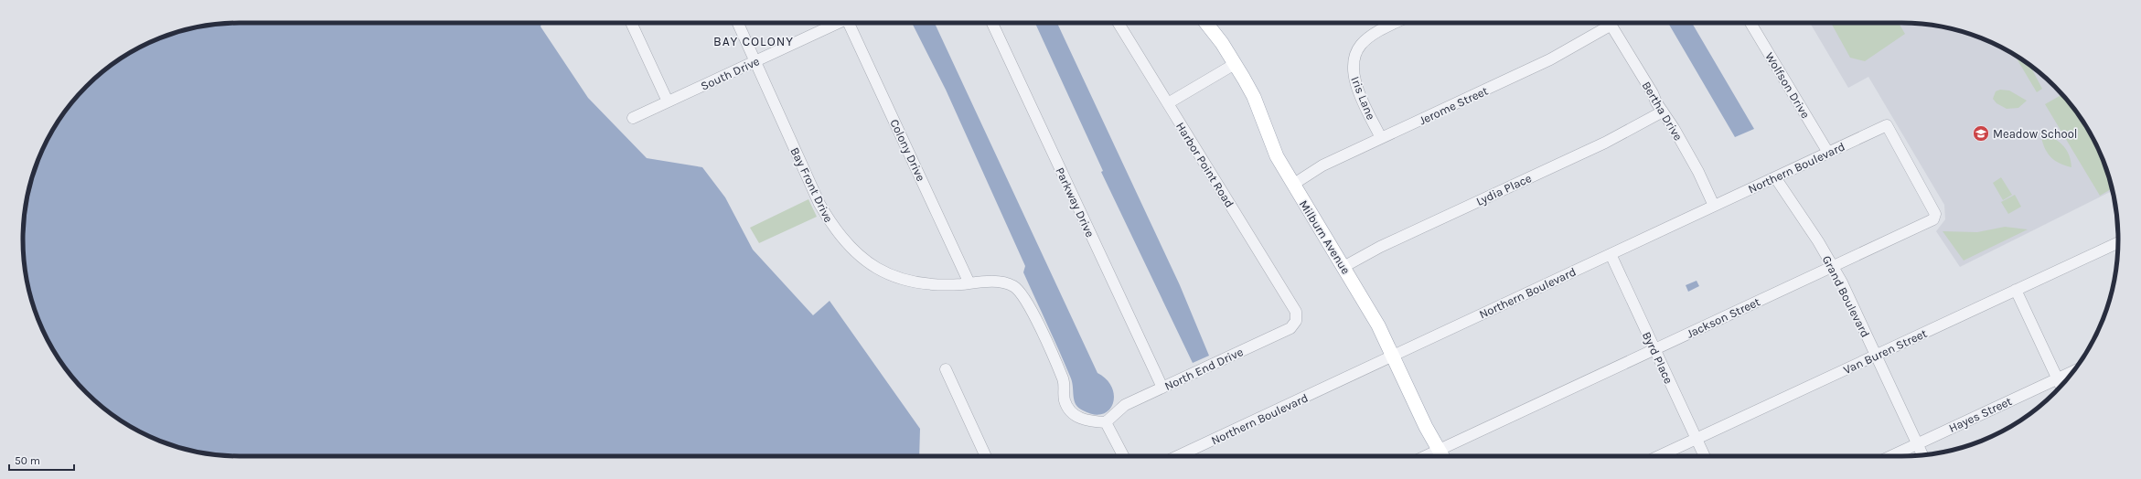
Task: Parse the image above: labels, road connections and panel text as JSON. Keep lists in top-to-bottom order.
{
  "streets": {
    "main road": ["Milburn Avenue"],
    "street": [
      "South Drive",
      "Wolfson Drive",
      "Iris Lane",
      "Jerome Street",
      "Bertha Drive",
      "Colony Drive",
      "Harbor Point Road",
      "Northern Boulevard",
      "Bay Front Drive",
      "Lydia Place",
      "Parkway Drive",
      "Grand Boulevard",
      "Jackson Street",
      "Van Buren Street",
      "Byrd Place",
      "North End Drive",
      "Hayes Street"
    ]
  },
  "crossings": [
    ["South Drive", "Bay Front Drive"],
    ["Wolfson Drive", "Northern Boulevard"],
    ["Iris Lane", "Jerome Street"],
    ["Jerome Street", "Milburn Avenue"],
    ["Bertha Drive", "Northern Boulevard"],
    ["Bertha Drive", "Lydia Place"],
    ["Colony Drive", "Bay Front Drive"],
    ["Harbor Point Road", "North End Drive"],
    ["Northern Boulevard", "Milburn Avenue"],
    ["Northern Boulevard", "Grand Boulevard"],
    ["Northern Boulevard", "Jackson Street"],
    ["Northern Boulevard", "Byrd Place"],
    ["Bay Front Drive", "North End Drive"],
    ["Lydia Place", "Milburn Avenue"],
    ["Parkway Drive", "North End Drive"],
    ["Milburn Avenue", "Jackson Street"],
    ["Grand Boulevard", "Jackson Street"],
    ["Grand Boulevard", "Van Buren Street"],
    ["Grand Boulevard", "Hayes Street"],
    ["Jackson Street", "Byrd Place"],
    ["Van Buren Street", "Byrd Place"]
  ],
  "districts": ["BAY COLONY"],
  "places": {
    "school or university": ["Meadow School"]
  },
  "scale_bar": "50 m"
}
